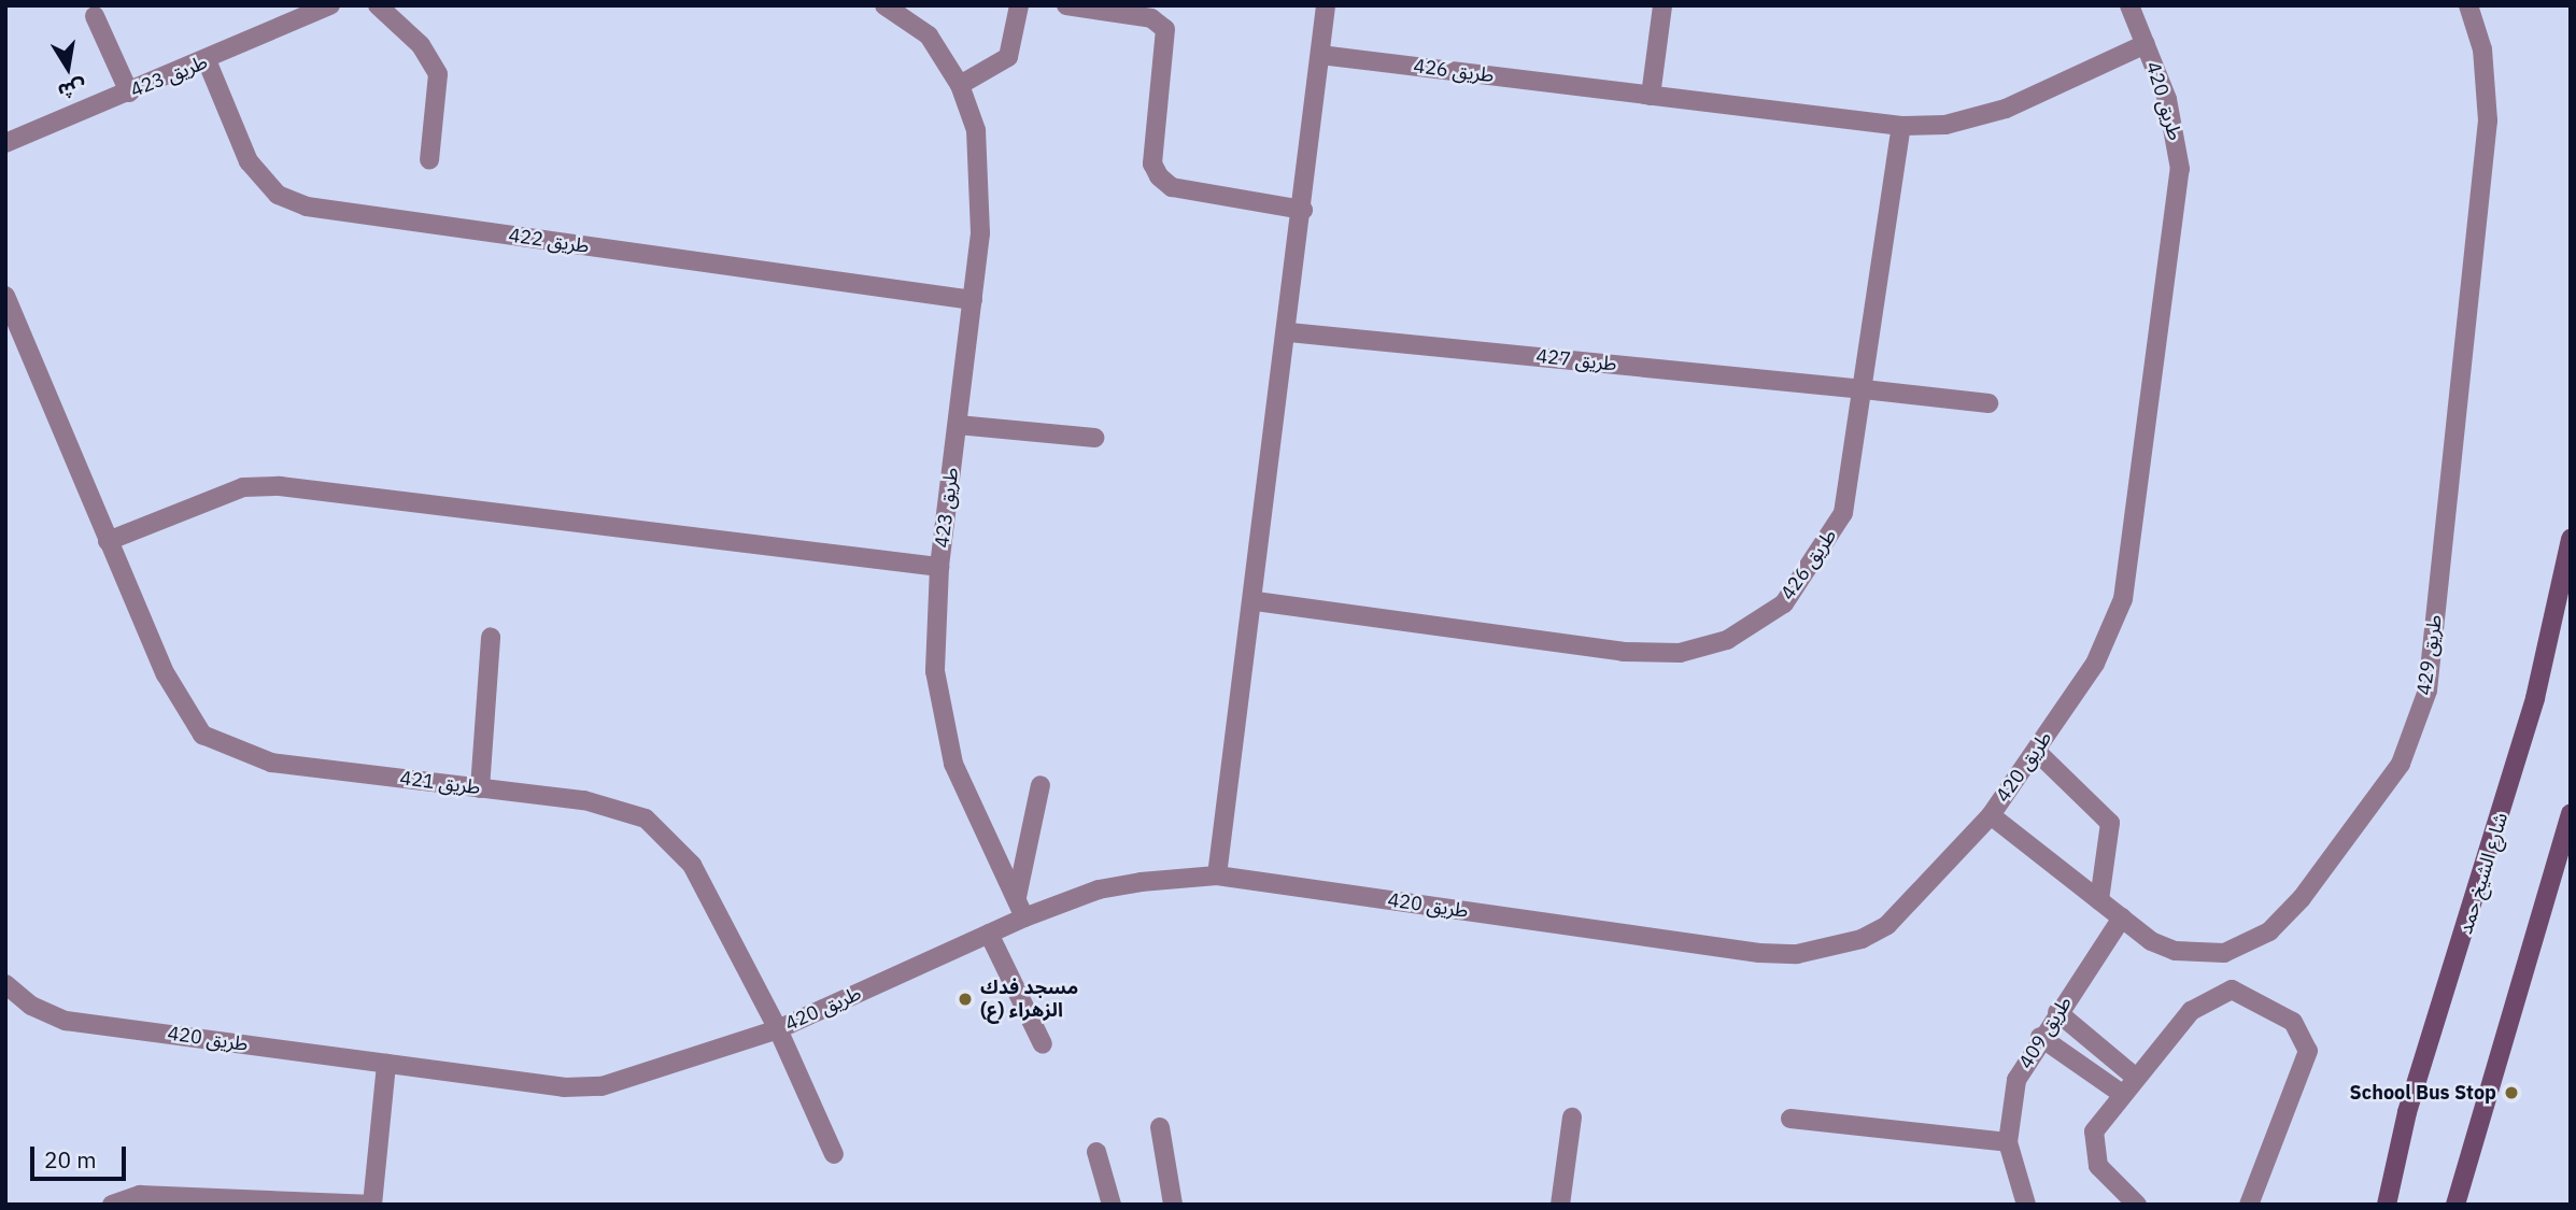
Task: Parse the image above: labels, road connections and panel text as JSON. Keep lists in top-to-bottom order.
{
  "streets": {
    "main road": ["شارع الشيخ حمد"],
    "street": [
      "طريق 426",
      "طريق 423",
      "طريق 420",
      "طريق 422",
      "طريق 427",
      "طريق 429",
      "طريق 421",
      "طريق 409"
    ]
  },
  "crossings": [
    ["طريق 426", "طريق 420"],
    ["طريق 426", "طريق 427"],
    ["طريق 423", "طريق 420"],
    ["طريق 423", "طريق 422"],
    ["طريق 420", "طريق 429"],
    ["طريق 420", "طريق 421"],
    ["طريق 429", "طريق 409"]
  ],
  "places": ["مسجد فدك الزهراء (ع)", "School Bus Stop"],
  "scale_bar": "20 m",
  "north": "bottom"
}
